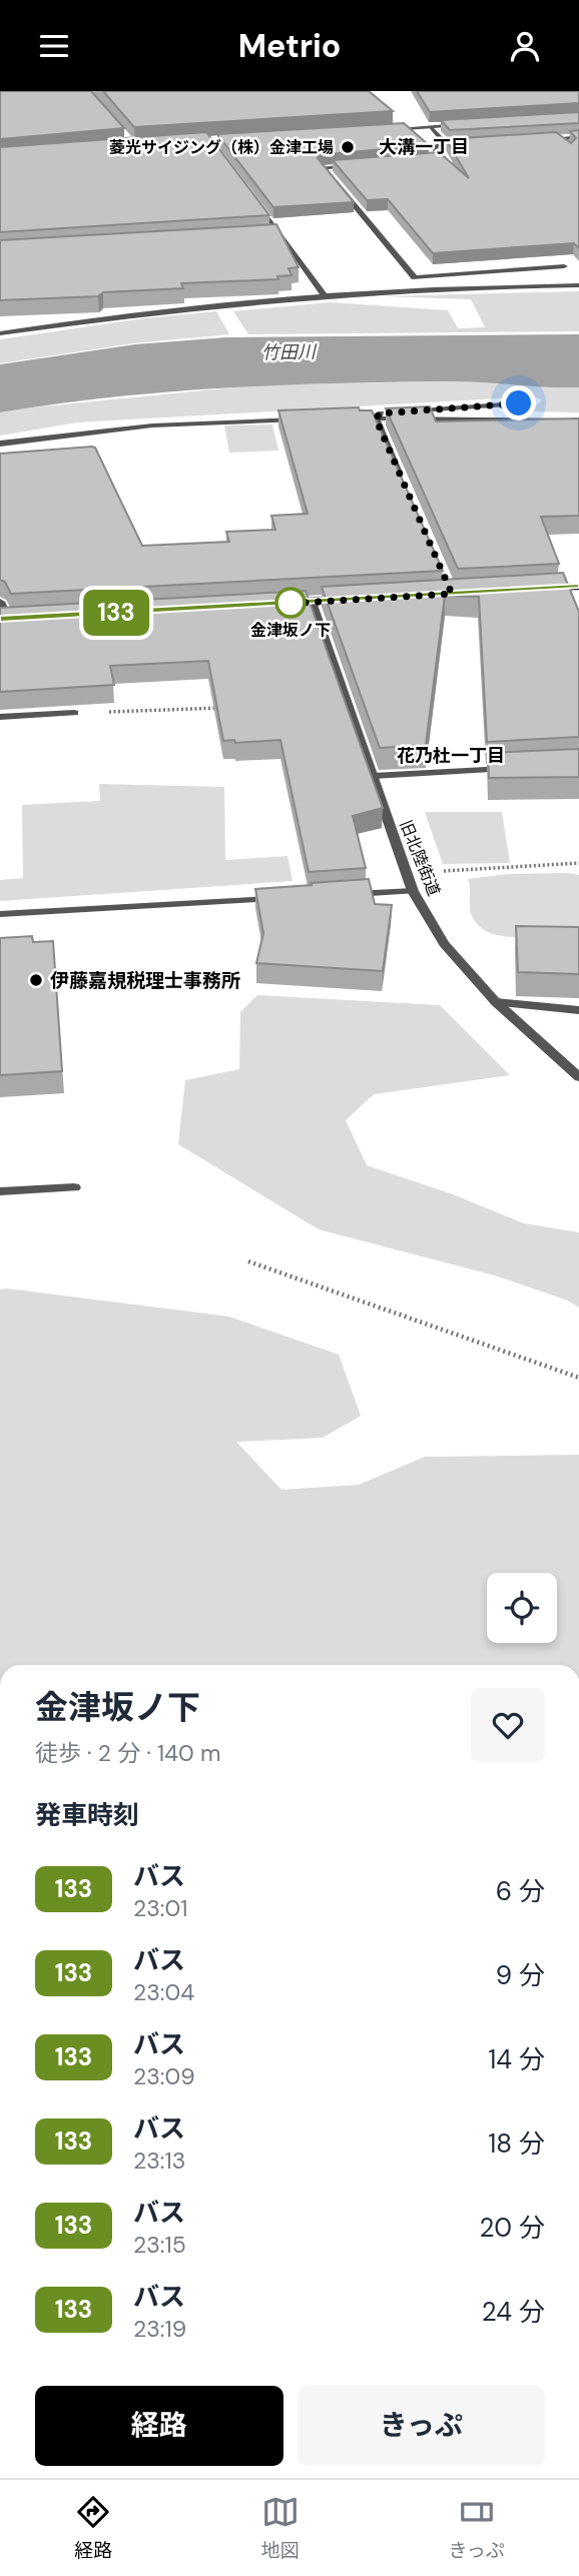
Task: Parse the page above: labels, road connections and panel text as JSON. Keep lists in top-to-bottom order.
{
  "streets": {
    "street": ["旧北陸街道"]
  },
  "districts": ["大溝一丁目", "花乃杜一丁目"],
  "water": ["竹田川"],
  "places": ["菱光サイジング（株）金津工場", "金津坂ノ下", "伊藤嘉規税理士事務所"],
  "lines": ["bus line 133"],
  "page": {
    "header": "Metrio",
    "on_map": "133",
    "heading": [
      ["金津坂ノ下", "徒歩 · 2 分 · 140 m"],
      "発車時刻"
    ],
    "list": [
      {
        "mark": "133",
        "name": "バス",
        "note": "23:01",
        "value": "6 分"
      },
      {
        "mark": "133",
        "name": "バス",
        "note": "23:04",
        "value": "9 分"
      },
      {
        "mark": "133",
        "name": "バス",
        "note": "23:09",
        "value": "14 分"
      },
      {
        "mark": "133",
        "name": "バス",
        "note": "23:13",
        "value": "18 分"
      },
      {
        "mark": "133",
        "name": "バス",
        "note": "23:15",
        "value": "20 分"
      },
      {
        "mark": "133",
        "name": "バス",
        "note": "23:19",
        "value": "24 分"
      }
    ],
    "buttons": ["経路", "きっぷ"],
    "tabs": ["経路", "地図", "きっぷ"]
  }
}
